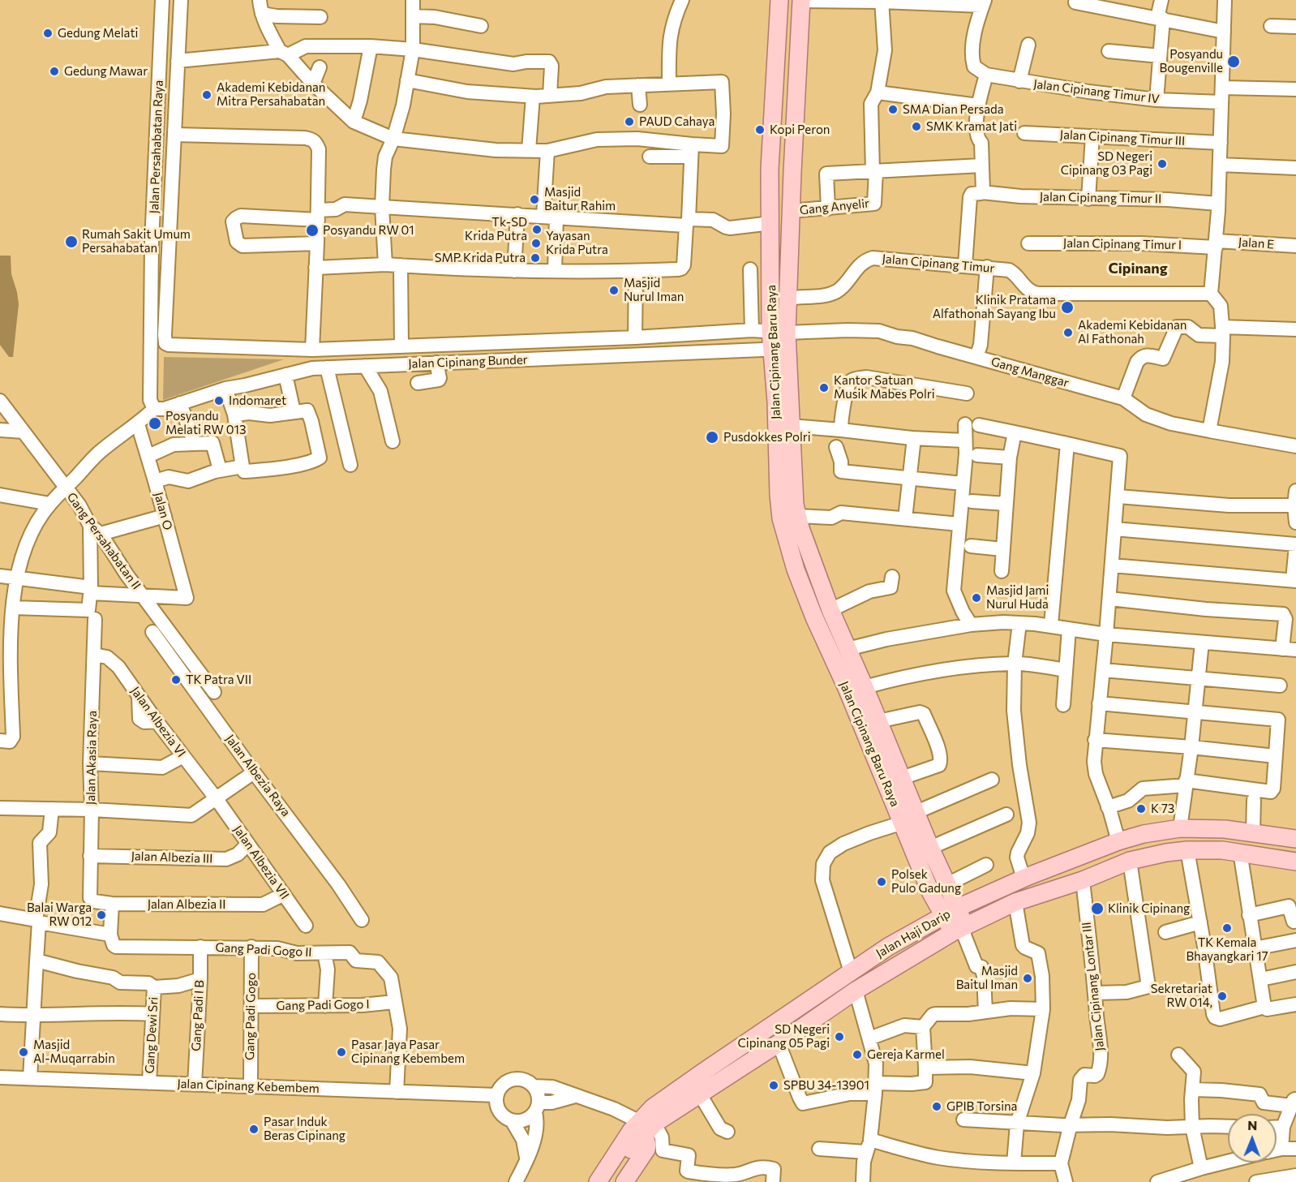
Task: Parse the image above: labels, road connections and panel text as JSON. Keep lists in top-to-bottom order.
{
  "streets": {
    "main road": ["Jalan Cipinang Baru Raya", "Jalan Haji Darip"],
    "street": [
      "Jalan Cipinang Timur IV",
      "Jalan Cipinang Timur III",
      "Jalan Persahabatan Raya",
      "Jalan Cipinang Timur II",
      "Gang Anyelir",
      "Jalan E",
      "Jalan Cipinang Timur I",
      "Jalan Cipinang Timur",
      "Jalan Cipinang Bunder",
      "Gang Manggar",
      "Jalan O",
      "Gang Persahabatan II",
      "Jalan Albezia VI",
      "Jalan Akasia Raya",
      "Jalan Albezia Raya",
      "Jalan Albezia III",
      "Jalan Albezia VII",
      "Jalan Albezia II",
      "Gang Padi Gogo II",
      "Jalan Cipinang Lontar III",
      "Gang Padi Gogo I",
      "Gang Padi I B",
      "Gang Padi Gogo",
      "Gang Dewi Sri",
      "Jalan Cipinang Kebembem"
    ]
  },
  "crossings": [
    ["Jalan Persahabatan Raya", "Jalan Cipinang Bunder"],
    ["Gang Anyelir", "Jalan Cipinang Baru Raya"],
    ["Jalan E", "Jalan Cipinang Timur I"],
    ["Jalan Cipinang Timur", "Jalan Cipinang Baru Raya"],
    ["Jalan Cipinang Baru Raya", "Jalan Cipinang Bunder"],
    ["Jalan Cipinang Baru Raya", "Gang Manggar"],
    ["Jalan Cipinang Baru Raya", "Jalan Haji Darip"],
    ["Jalan Cipinang Bunder", "Gang Manggar"],
    ["Jalan O", "Gang Persahabatan II"],
    ["Jalan Albezia VI", "Jalan Akasia Raya"],
    ["Jalan Albezia VI", "Jalan Albezia VII"],
    ["Jalan Akasia Raya", "Jalan Albezia III"],
    ["Jalan Akasia Raya", "Jalan Albezia II"],
    ["Jalan Albezia III", "Jalan Albezia VII"],
    ["Jalan Albezia VII", "Jalan Albezia II"],
    ["Jalan Haji Darip", "Jalan Cipinang Lontar III"],
    ["Gang Padi Gogo II", "Gang Padi Gogo I"],
    ["Gang Padi Gogo II", "Gang Padi I B"],
    ["Gang Padi Gogo II", "Gang Padi Gogo"],
    ["Gang Padi Gogo I", "Gang Padi Gogo"],
    ["Gang Padi I B", "Jalan Cipinang Kebembem"],
    ["Gang Padi Gogo", "Jalan Cipinang Kebembem"],
    ["Gang Dewi Sri", "Jalan Cipinang Kebembem"]
  ],
  "districts": ["Cipinang"],
  "places": [
    "Gedung Melati",
    "Posyandu Bougenville",
    "Gedung Mawar",
    "Akademi Kebidanan Mitra Persahabatan",
    "SMA Dian Persada",
    "PAUD Cahaya",
    "SMK Kramat Jati",
    "Kopi Peron",
    "SD Negeri Cipinang 03 Pagi",
    "Masjid Baitur Rahim",
    "Tk-SD Krida Putra",
    "Posyandu RW 01",
    "Rumah Sakit Umum Persahabatan",
    "Yayasan Krida Putra",
    "SMP Krida Putra",
    "Masjid Nurul Iman",
    "Klinik Pratama Alfathonah Sayang Ibu",
    "Akademi Kebidanan Al Fathonah",
    "Kantor Satuan Musik Mabes Polri",
    "Indomaret",
    "Posyandu Melati RW 013",
    "Pusdokkes Polri",
    "Masjid Jami Nurul Huda",
    "TK Patra VII",
    "K 73",
    "Polsek Pulo Gadung",
    "Klinik Cipinang",
    "Balai Warga RW 012",
    "TK Kemala Bhayangkari 17",
    "Masjid Baitul Iman",
    "Sekretariat RW 014,",
    "SD Negeri Cipinang 05 Pagi",
    "Masjid Al-Muqarrabin",
    "Pasar Jaya Pasar Cipinang Kebembem",
    "Gereja Karmel",
    "SPBU 34-13901",
    "GPIB Torsina",
    "Pasar Induk Beras Cipinang"
  ],
  "north": "top"
}
